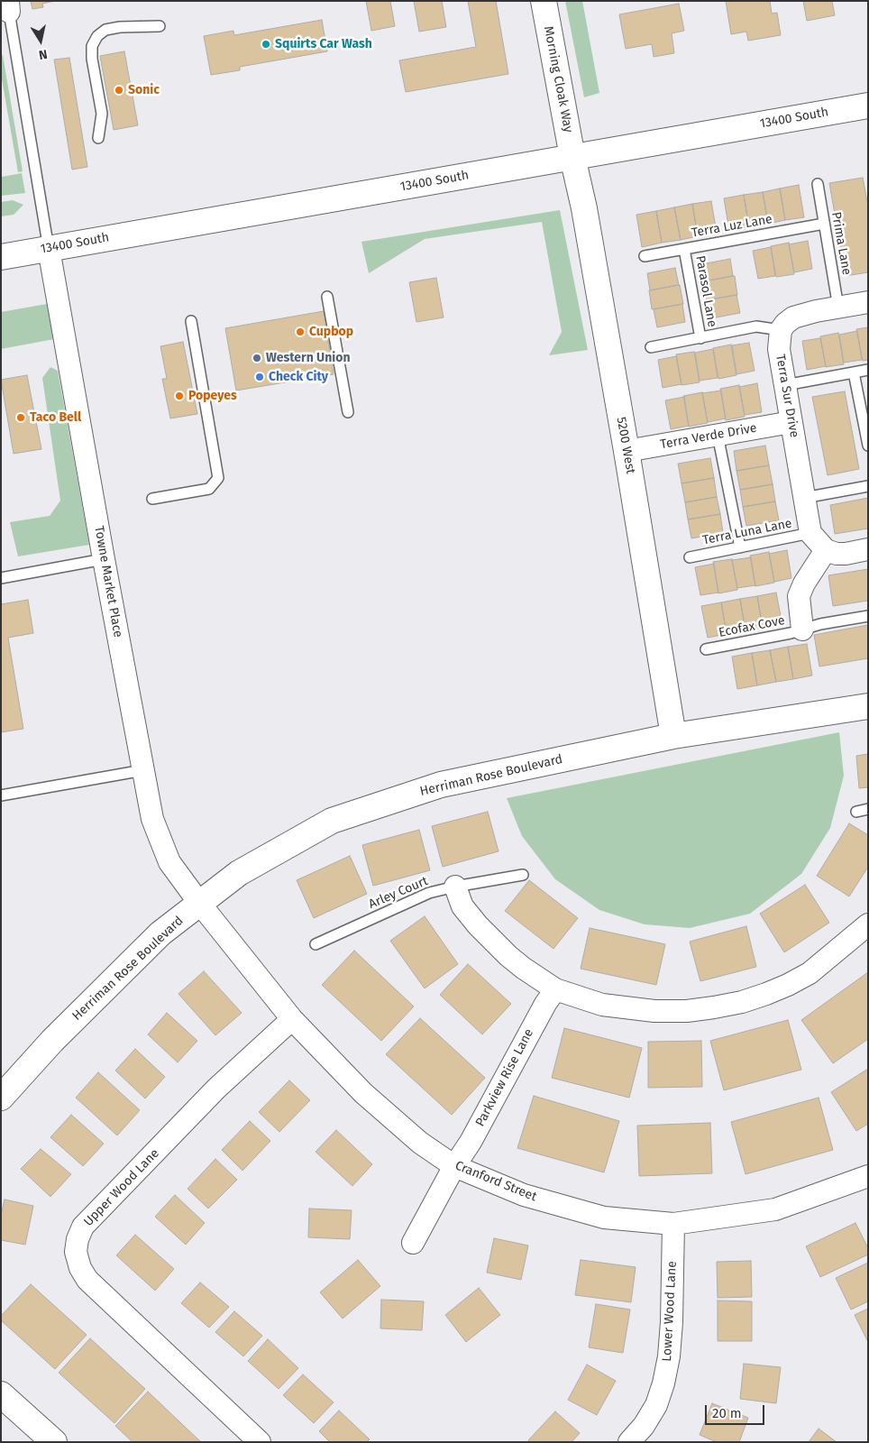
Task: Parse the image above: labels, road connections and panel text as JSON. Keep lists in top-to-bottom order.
{
  "streets": {
    "street": [
      "Morning Cloak Way",
      "13400 South",
      "Terra Sur Drive",
      "Terra Verde Drive",
      "5200 West",
      "Towne Market Place",
      "Herriman Rose Boulevard",
      "Parkview Rise Lane",
      "Cranford Street",
      "Upper Wood Lane",
      "Lower Wood Lane"
    ],
    "lane": [
      "Terra Luz Lane",
      "Prima Lane",
      "Parasol Lane",
      "Terra Luna Lane",
      "Ecofax Cove",
      "Arley Court"
    ]
  },
  "crossings": [
    ["Morning Cloak Way", "13400 South"],
    ["Morning Cloak Way", "5200 West"],
    ["13400 South", "5200 West"],
    ["13400 South", "Towne Market Place"],
    ["Terra Luz Lane", "Prima Lane"],
    ["Terra Luz Lane", "Parasol Lane"],
    ["Terra Sur Drive", "Terra Verde Drive"],
    ["Terra Sur Drive", "Terra Luna Lane"],
    ["Terra Verde Drive", "5200 West"],
    ["5200 West", "Herriman Rose Boulevard"],
    ["Towne Market Place", "Herriman Rose Boulevard"],
    ["Towne Market Place", "Cranford Street"],
    ["Herriman Rose Boulevard", "Cranford Street"],
    ["Parkview Rise Lane", "Cranford Street"],
    ["Cranford Street", "Upper Wood Lane"],
    ["Cranford Street", "Lower Wood Lane"]
  ],
  "places": [
    "Squirts Car Wash",
    "Sonic",
    "Cupbop",
    "Western Union",
    "Check City",
    "Popeyes",
    "Taco Bell"
  ],
  "scale_bar": "20 m",
  "north": "bottom"
}
